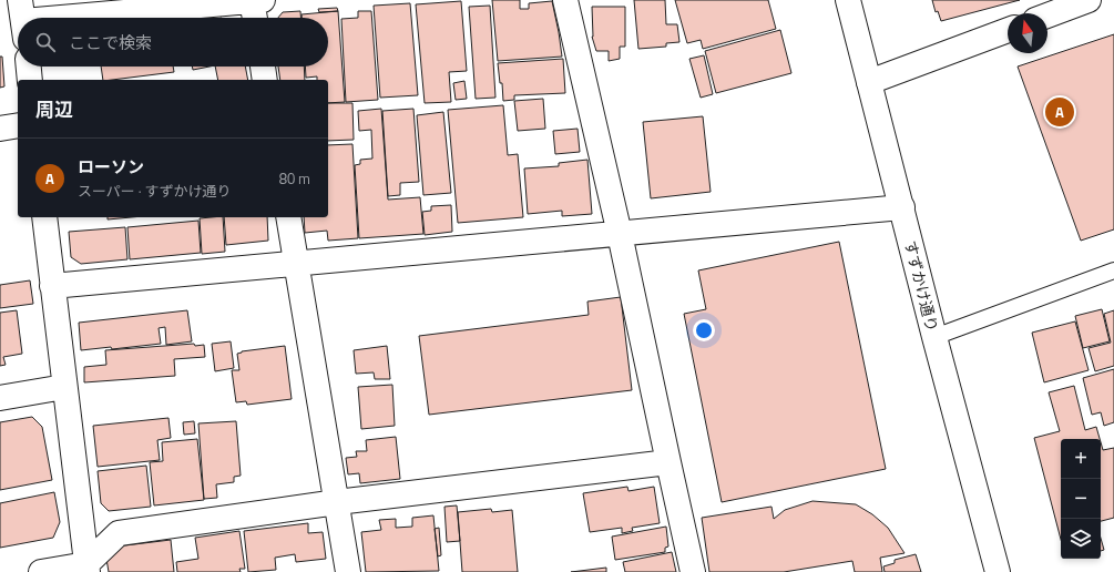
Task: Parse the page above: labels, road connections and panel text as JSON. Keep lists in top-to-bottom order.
{
  "streets": {
    "street": ["すずかけ通り"]
  },
  "north": "top",
  "page": {
    "search": "ここで検索",
    "heading": "周辺",
    "pins": "A",
    "list": [
      {
        "mark": "A",
        "name": "ローソン",
        "note": "スーパー · すずかけ通り",
        "value": "80 m"
      }
    ],
    "map_buttons": ["+", "−"]
  }
}
